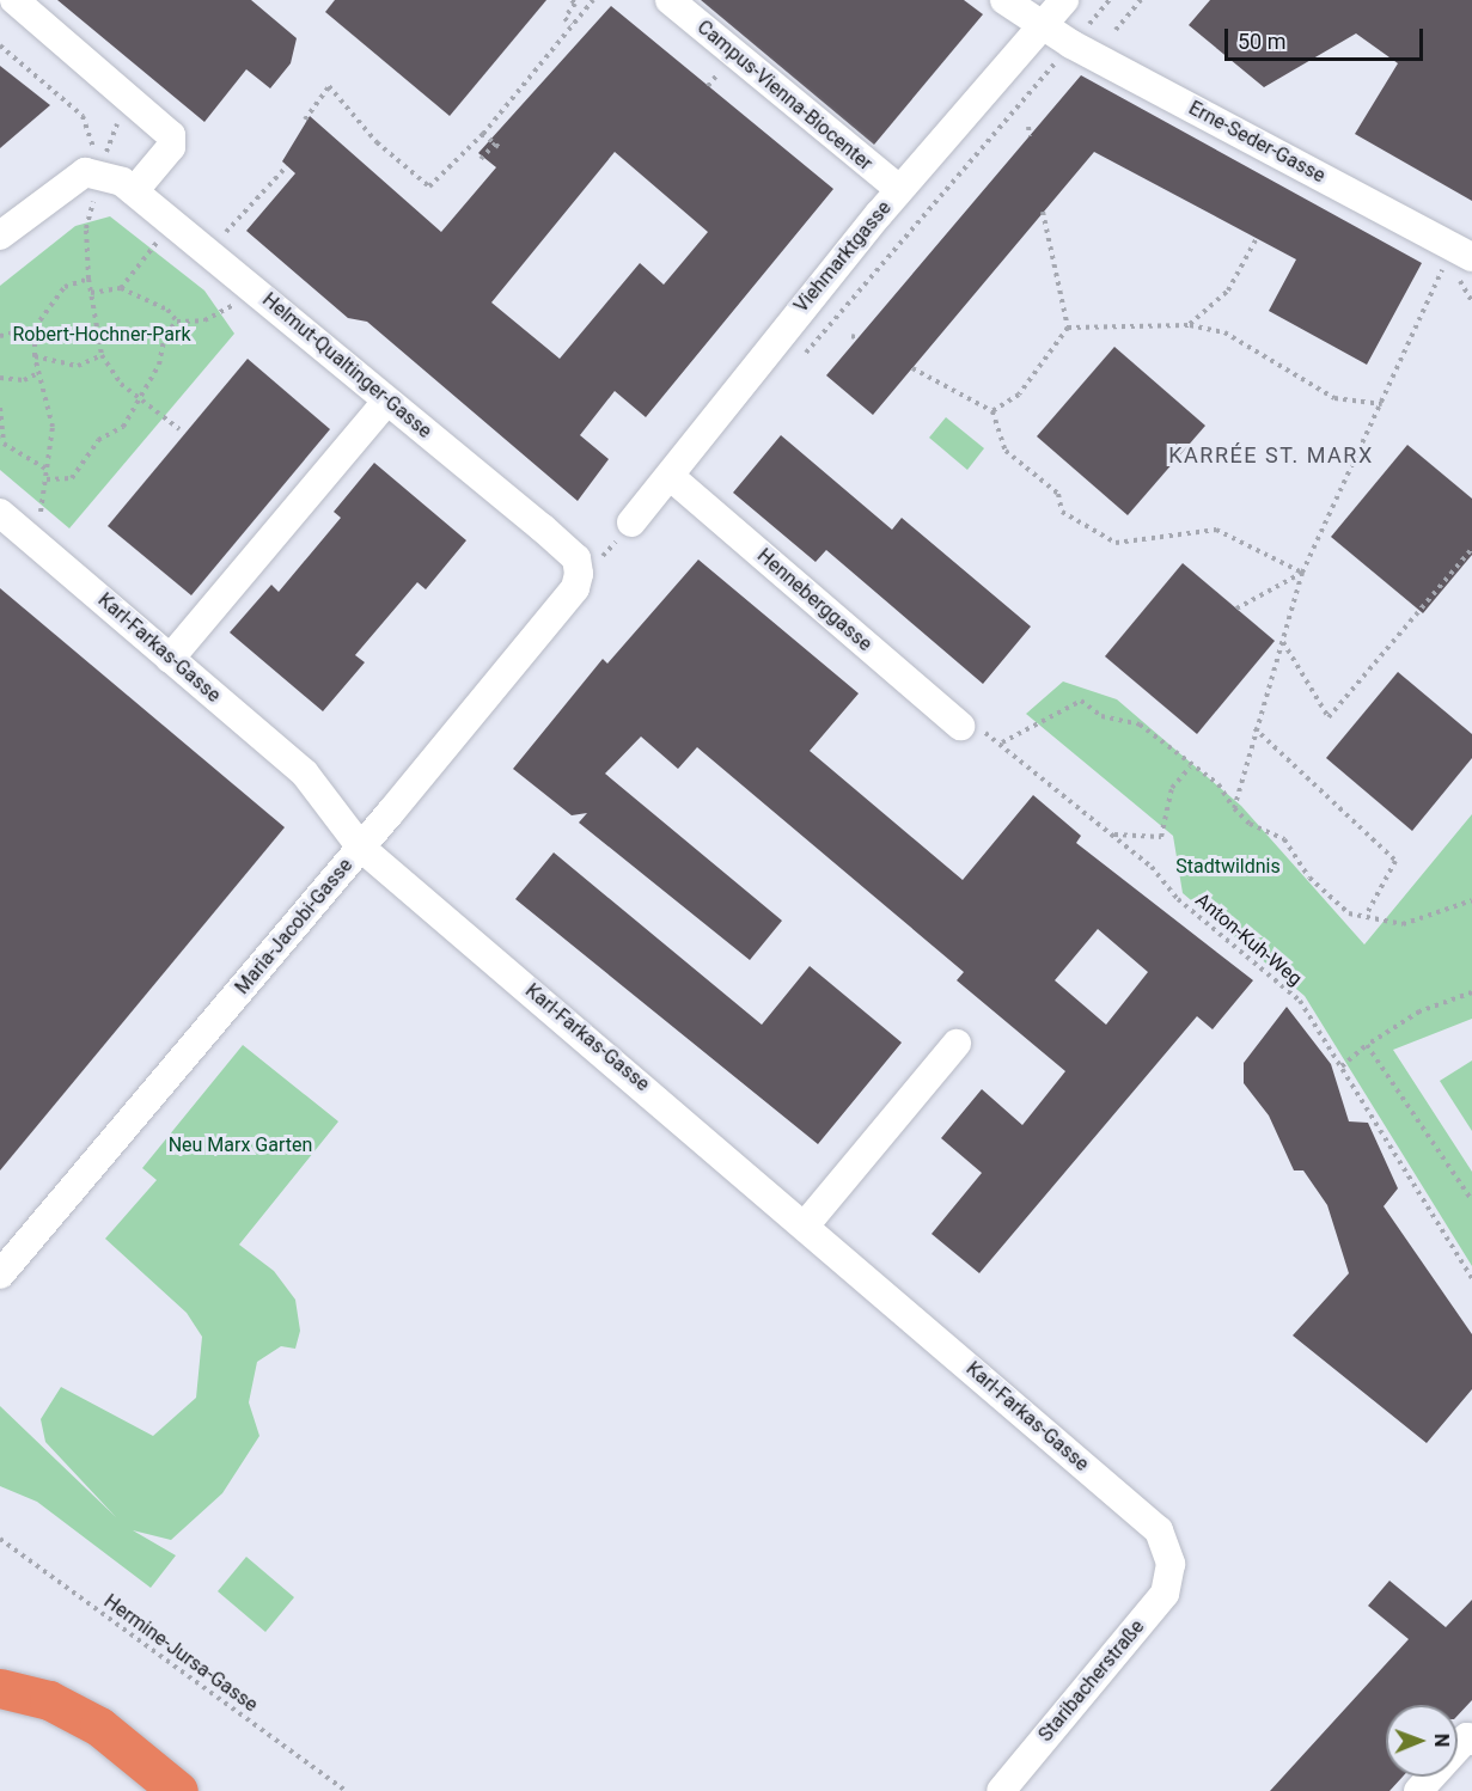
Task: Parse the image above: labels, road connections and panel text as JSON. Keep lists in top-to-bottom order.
{
  "streets": {
    "street": [
      "Campus-Vienna-Biocenter",
      "Erne-Seder-Gasse",
      "Viehmarktgasse",
      "Helmut-Qualtinger-Gasse",
      "Henneberggasse",
      "Karl-Farkas-Gasse",
      "Maria-Jacobi-Gasse",
      "Staribacherstraße"
    ],
    "path": ["Anton-Kuh-Weg", "Hermine-Jursa-Gasse"]
  },
  "crossings": [
    ["Campus-Vienna-Biocenter", "Viehmarktgasse"],
    ["Erne-Seder-Gasse", "Viehmarktgasse"],
    ["Viehmarktgasse", "Henneberggasse"],
    ["Helmut-Qualtinger-Gasse", "Maria-Jacobi-Gasse"],
    ["Henneberggasse", "Anton-Kuh-Weg"],
    ["Karl-Farkas-Gasse", "Maria-Jacobi-Gasse"],
    ["Karl-Farkas-Gasse", "Staribacherstraße"]
  ],
  "districts": ["KARRÉE ST. MARX"],
  "parks": ["Robert-Hochner-Park", "Stadtwildnis", "Neu Marx Garten"],
  "scale_bar": "50 m",
  "north": "right"
}
